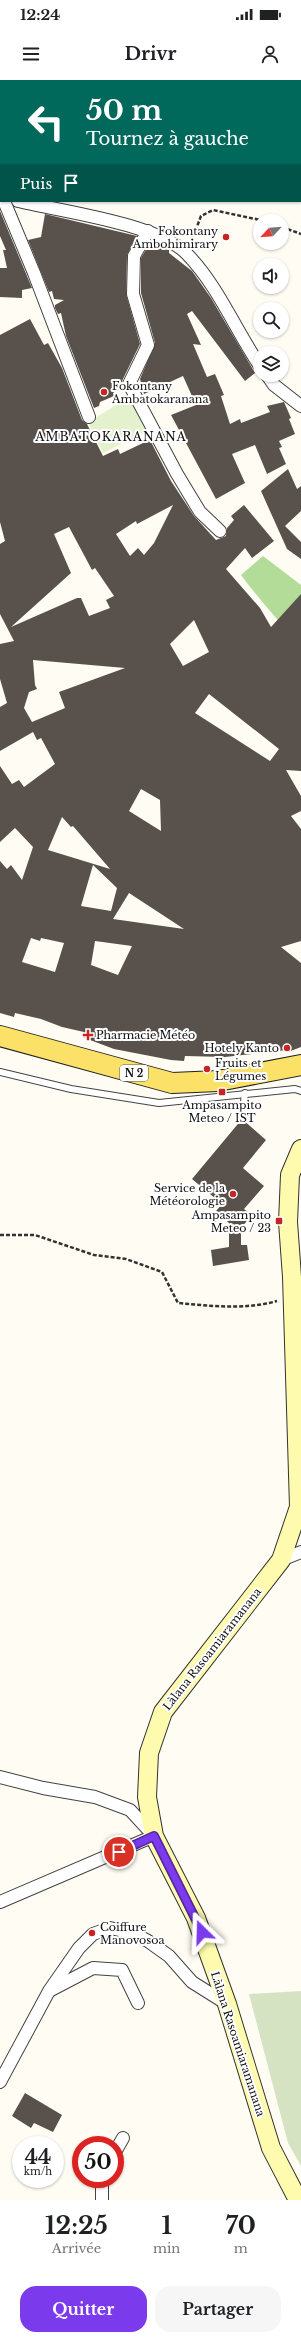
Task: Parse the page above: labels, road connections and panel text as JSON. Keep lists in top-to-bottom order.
{
  "streets": {
    "main road": ["N 2", "Làlana Rasoamiaramanana"]
  },
  "districts": ["AMBATOKARANANA"],
  "places": {
    "other": [
      "Fokontany Ambohimirary",
      "Fokontany Ambatokaranana",
      "Hotely Kanto",
      "Fruits et Légumes",
      "Service de la Météorologie",
      "Coiffure Manovosoa"
    ],
    "health": ["Pharmacie Météo"],
    "transit": ["Ampasampito Meteo / IST", "Ampasampito Meteo / 23"]
  },
  "north": "bottom left",
  "page": {
    "status": "12:24",
    "header": "Drivr",
    "turn": ["50 m", "Tournez à gauche"],
    "then": "Puis",
    "speed": "44 km/h",
    "limit": "50",
    "eta": [
      "12:25",
      "Arrivée",
      "1",
      "min",
      "70",
      "m"
    ],
    "buttons": ["Quitter", "Partager"]
  }
}
